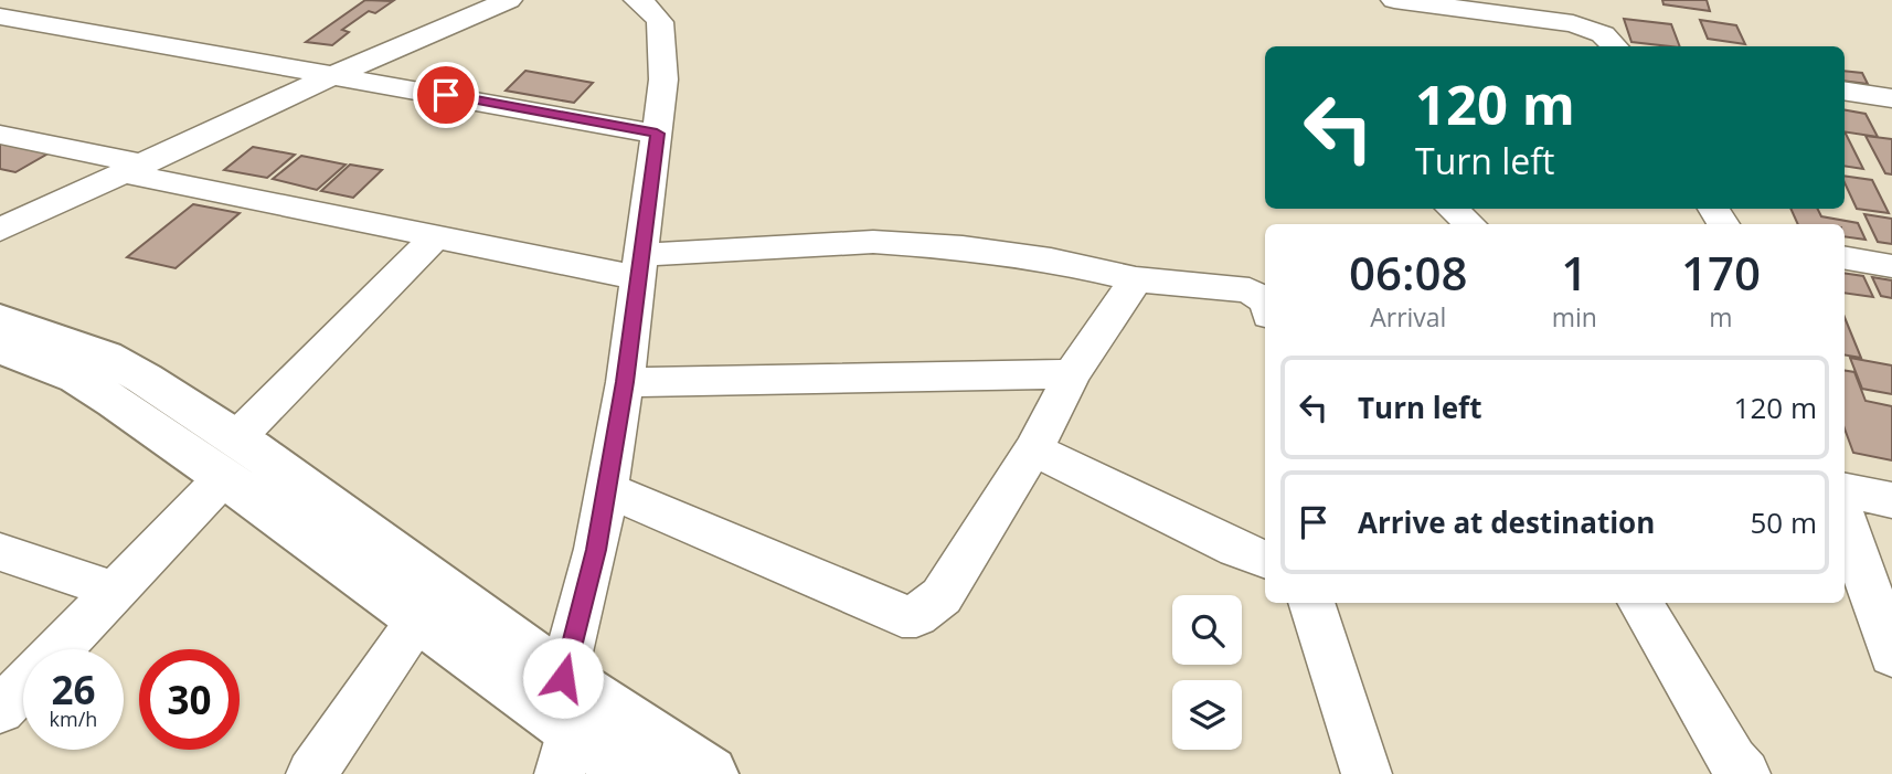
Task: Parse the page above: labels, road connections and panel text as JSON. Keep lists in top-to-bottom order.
{
  "page": {
    "turn": ["120 m", "Turn left"],
    "eta": [
      "06:08",
      "Arrival",
      "1",
      "min",
      "170",
      "m"
    ],
    "list": [
      {
        "name": "Turn left",
        "value": "120 m"
      },
      {
        "name": "Arrive at destination",
        "value": "50 m"
      }
    ],
    "speed": "26 km/h",
    "limit": "30"
  }
}
